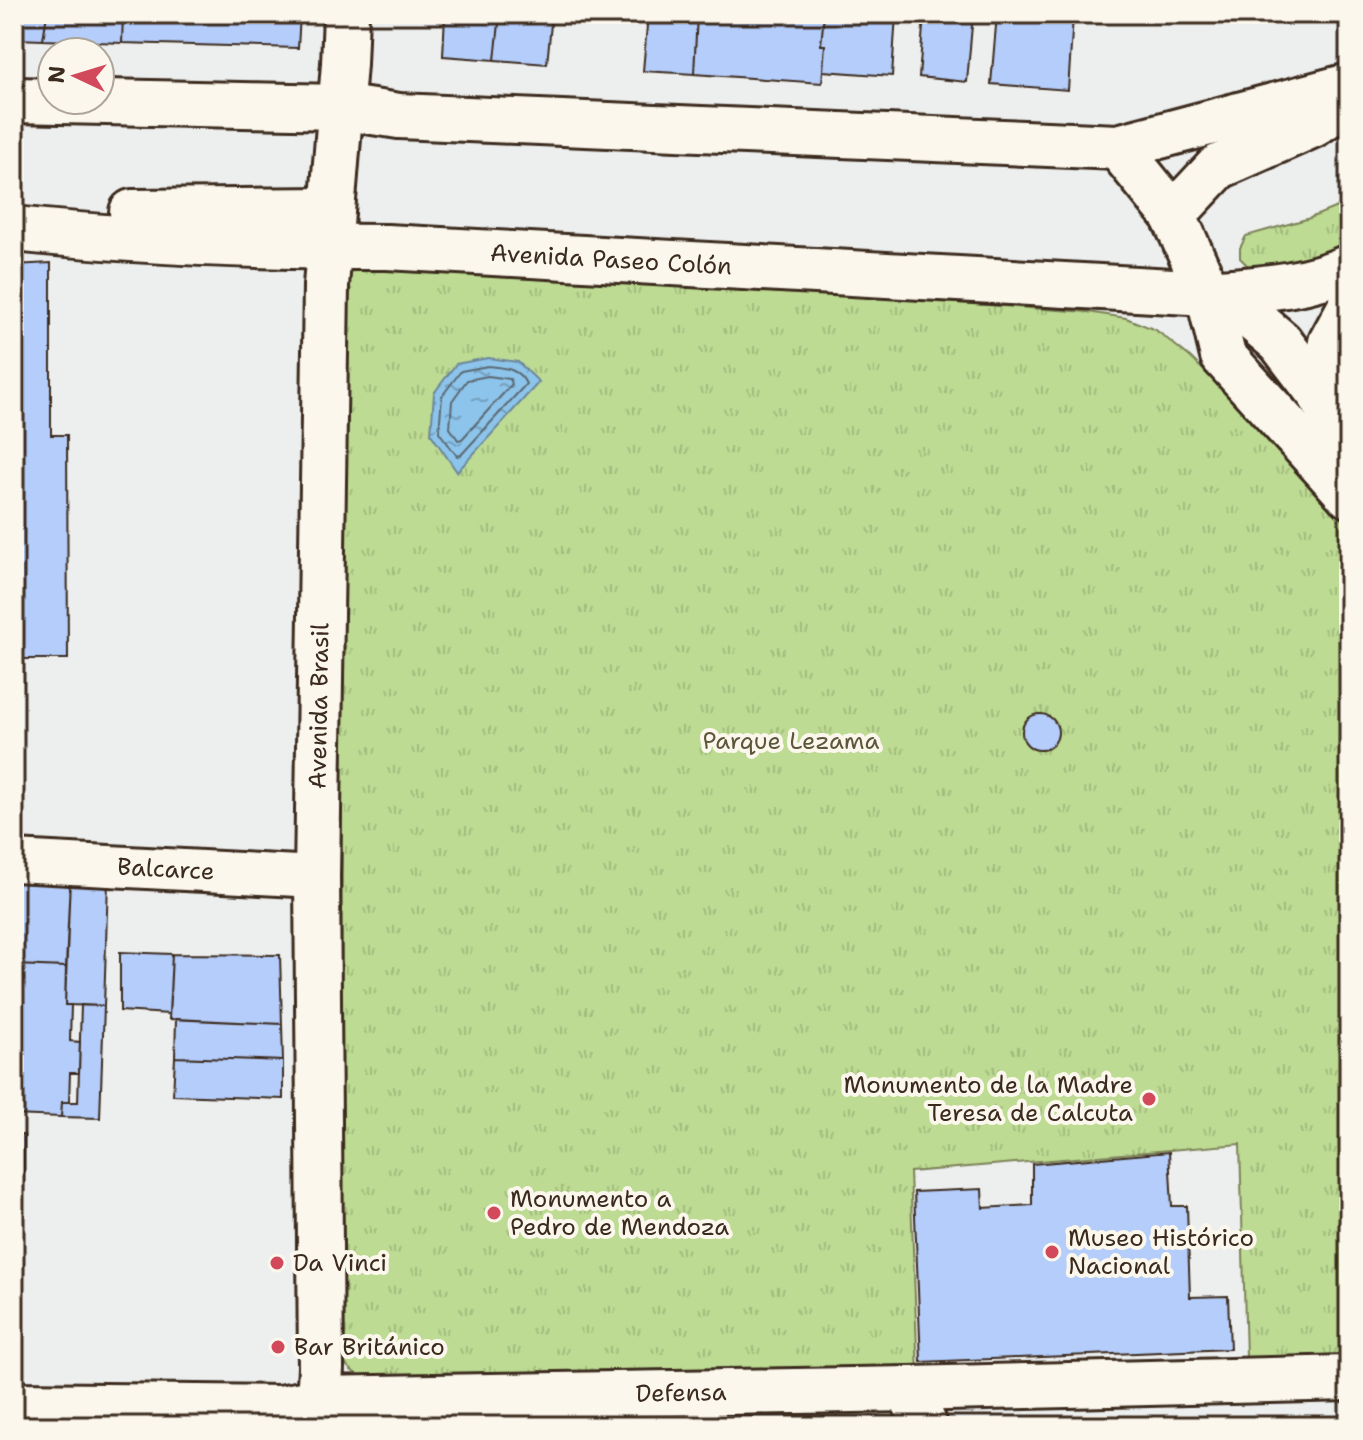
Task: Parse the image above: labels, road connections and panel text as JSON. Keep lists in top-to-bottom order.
{
  "streets": {
    "main road": ["Avenida Paseo Colón", "Avenida Brasil", "Defensa"],
    "street": ["Balcarce"]
  },
  "crossings": [
    ["Avenida Paseo Colón", "Avenida Brasil"],
    ["Avenida Brasil", "Balcarce"],
    ["Avenida Brasil", "Defensa"]
  ],
  "parks": ["Parque Lezama"],
  "places": [
    "Monumento de la Madre Teresa de Calcuta",
    "Monumento a Pedro de Mendoza",
    "Museo Histórico Nacional",
    "Da Vinci",
    "Bar Británico"
  ],
  "north": "left"
}
